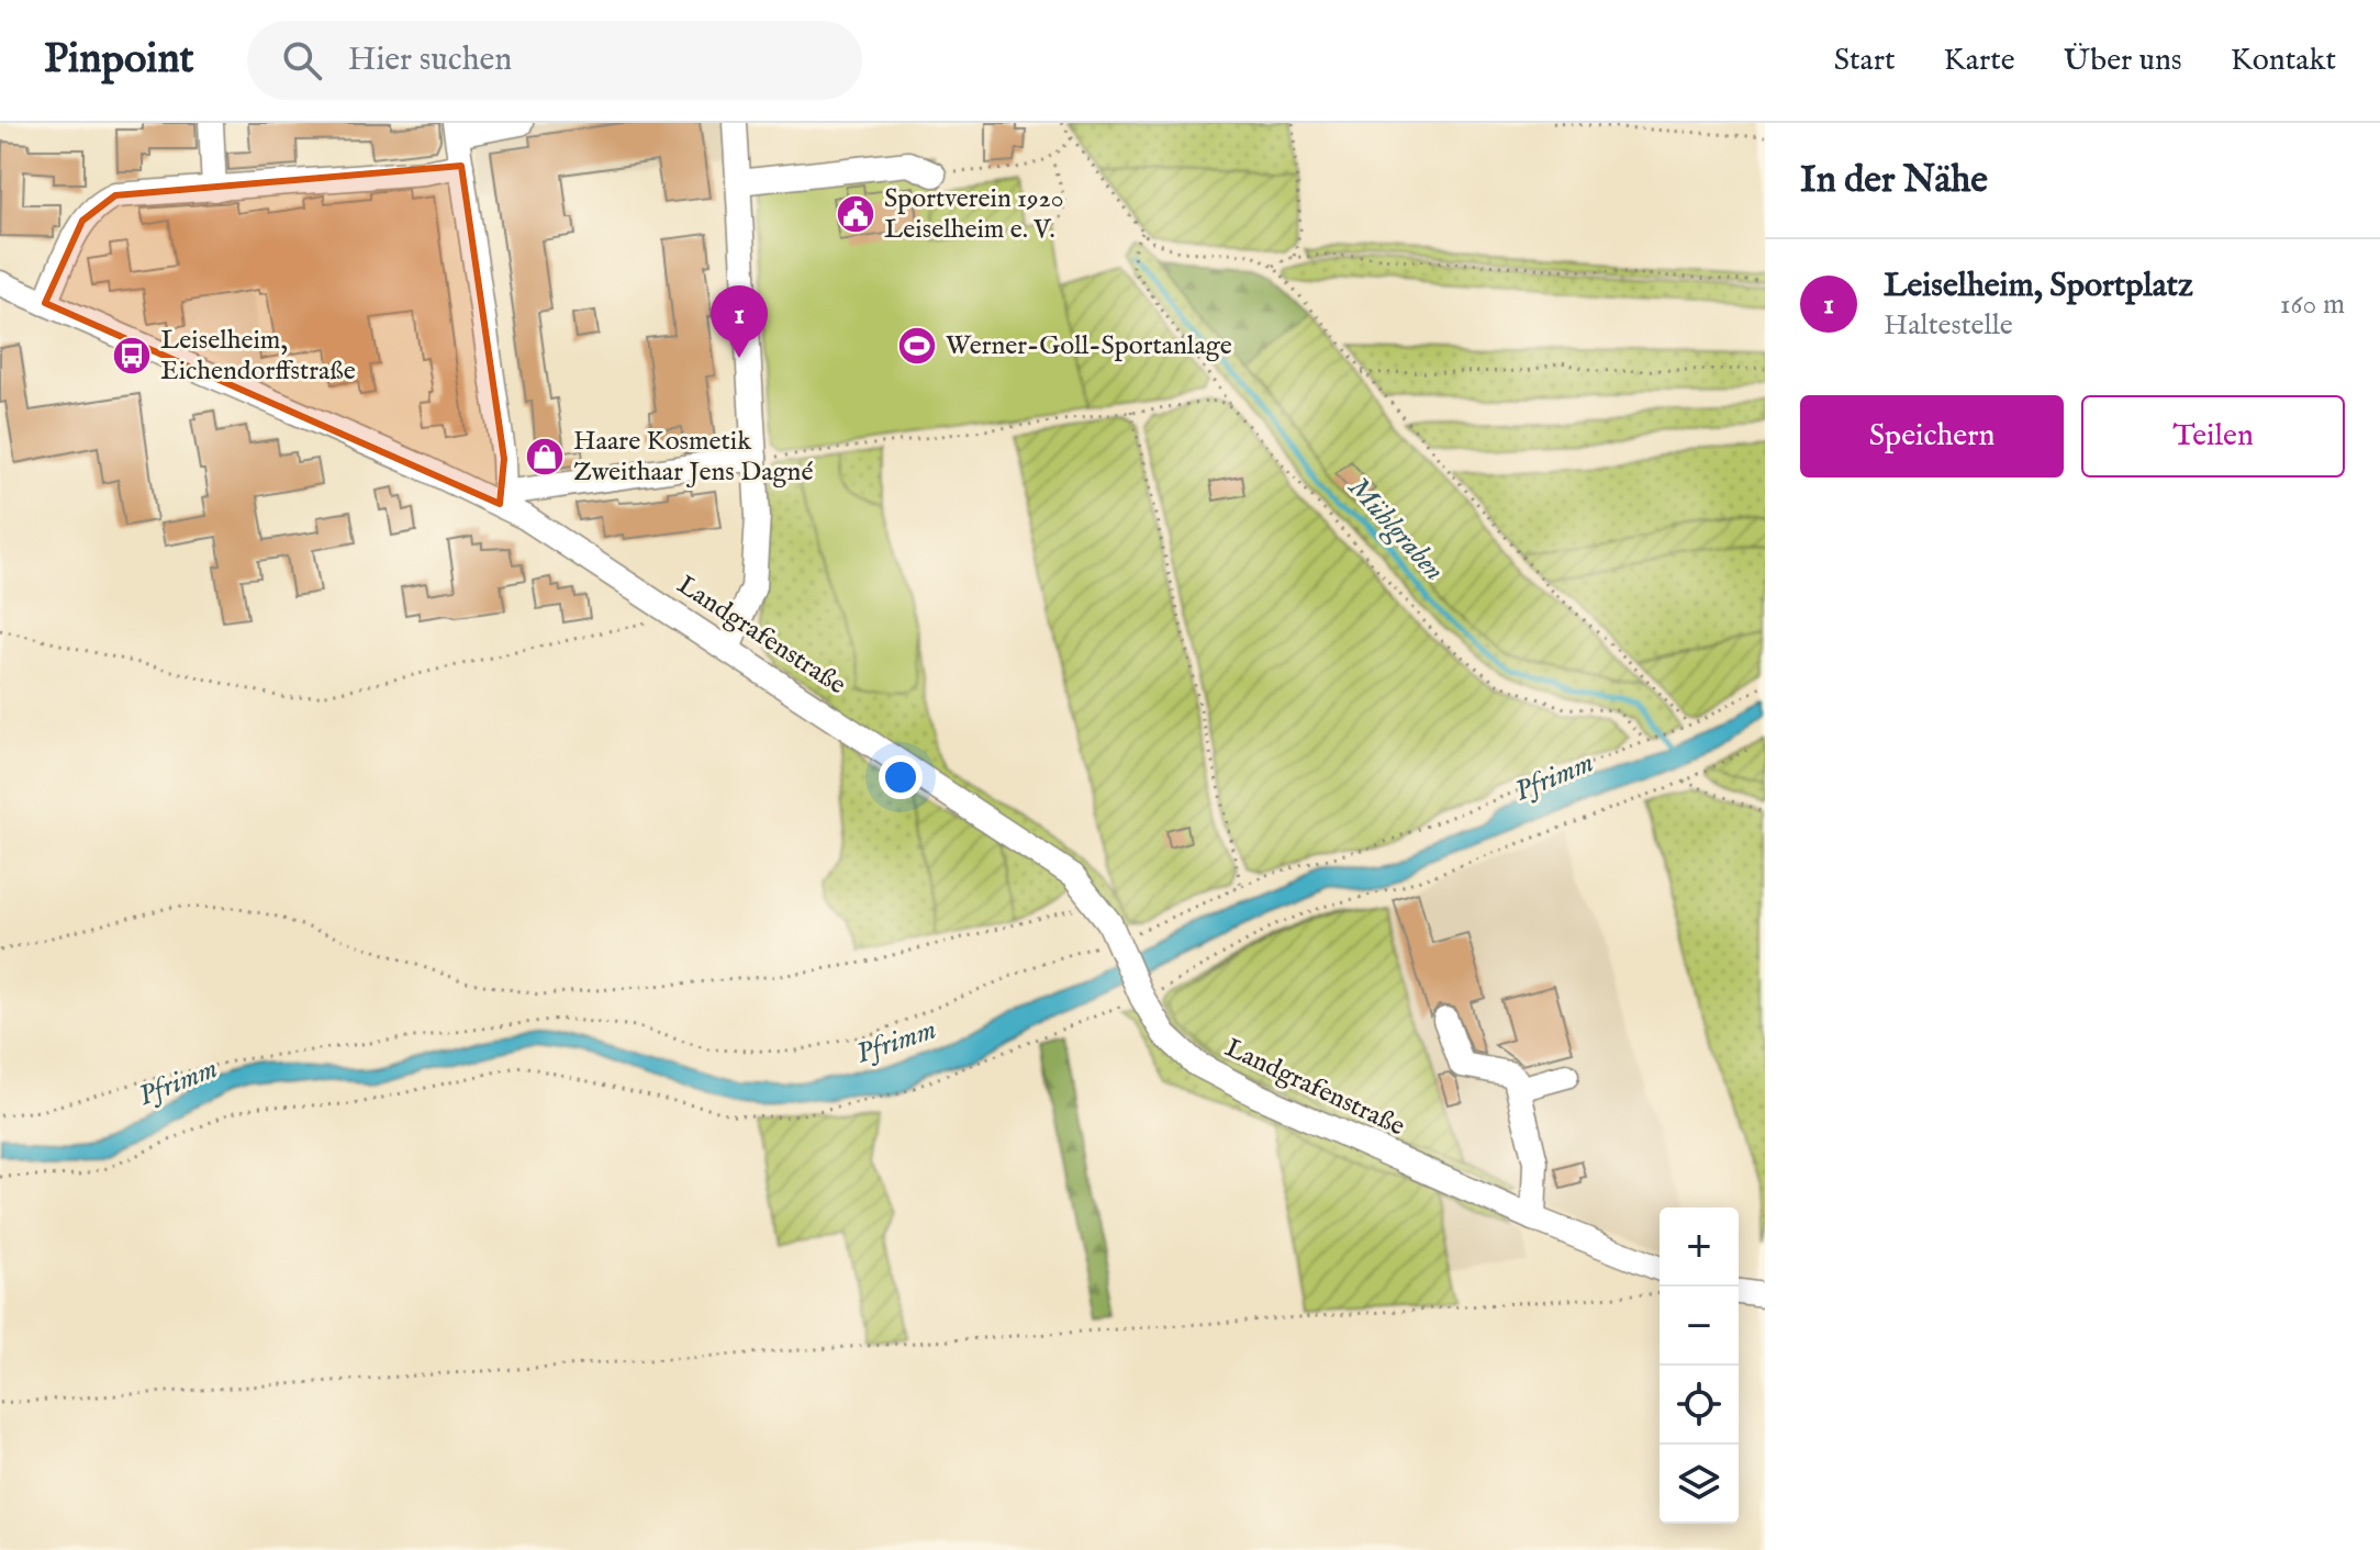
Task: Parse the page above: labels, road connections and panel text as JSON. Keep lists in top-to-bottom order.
{
  "streets": {
    "street": ["Landgrafenstraße"]
  },
  "water": ["Mühlgraben", "Pfrimm"],
  "places": {
    "public building": ["Sportverein 1920 Leiselheim e. V."],
    "sports": ["Werner-Goll-Sportanlage"],
    "bus stop": ["Leiselheim, Eichendorffstraße"],
    "shop": ["Haare Kosmetik Zweithaar Jens Dagné"]
  },
  "page": {
    "header": "Pinpoint",
    "search": "Hier suchen",
    "nav": [
      "Start",
      "Karte",
      "Über uns",
      "Kontakt"
    ],
    "heading": "In der Nähe",
    "list": [
      {
        "mark": "1",
        "name": "Leiselheim, Sportplatz",
        "note": "Haltestelle",
        "value": "160 m"
      }
    ],
    "pins": "1",
    "buttons": ["Speichern", "Teilen"],
    "map_buttons": ["+", "−"]
  }
}
